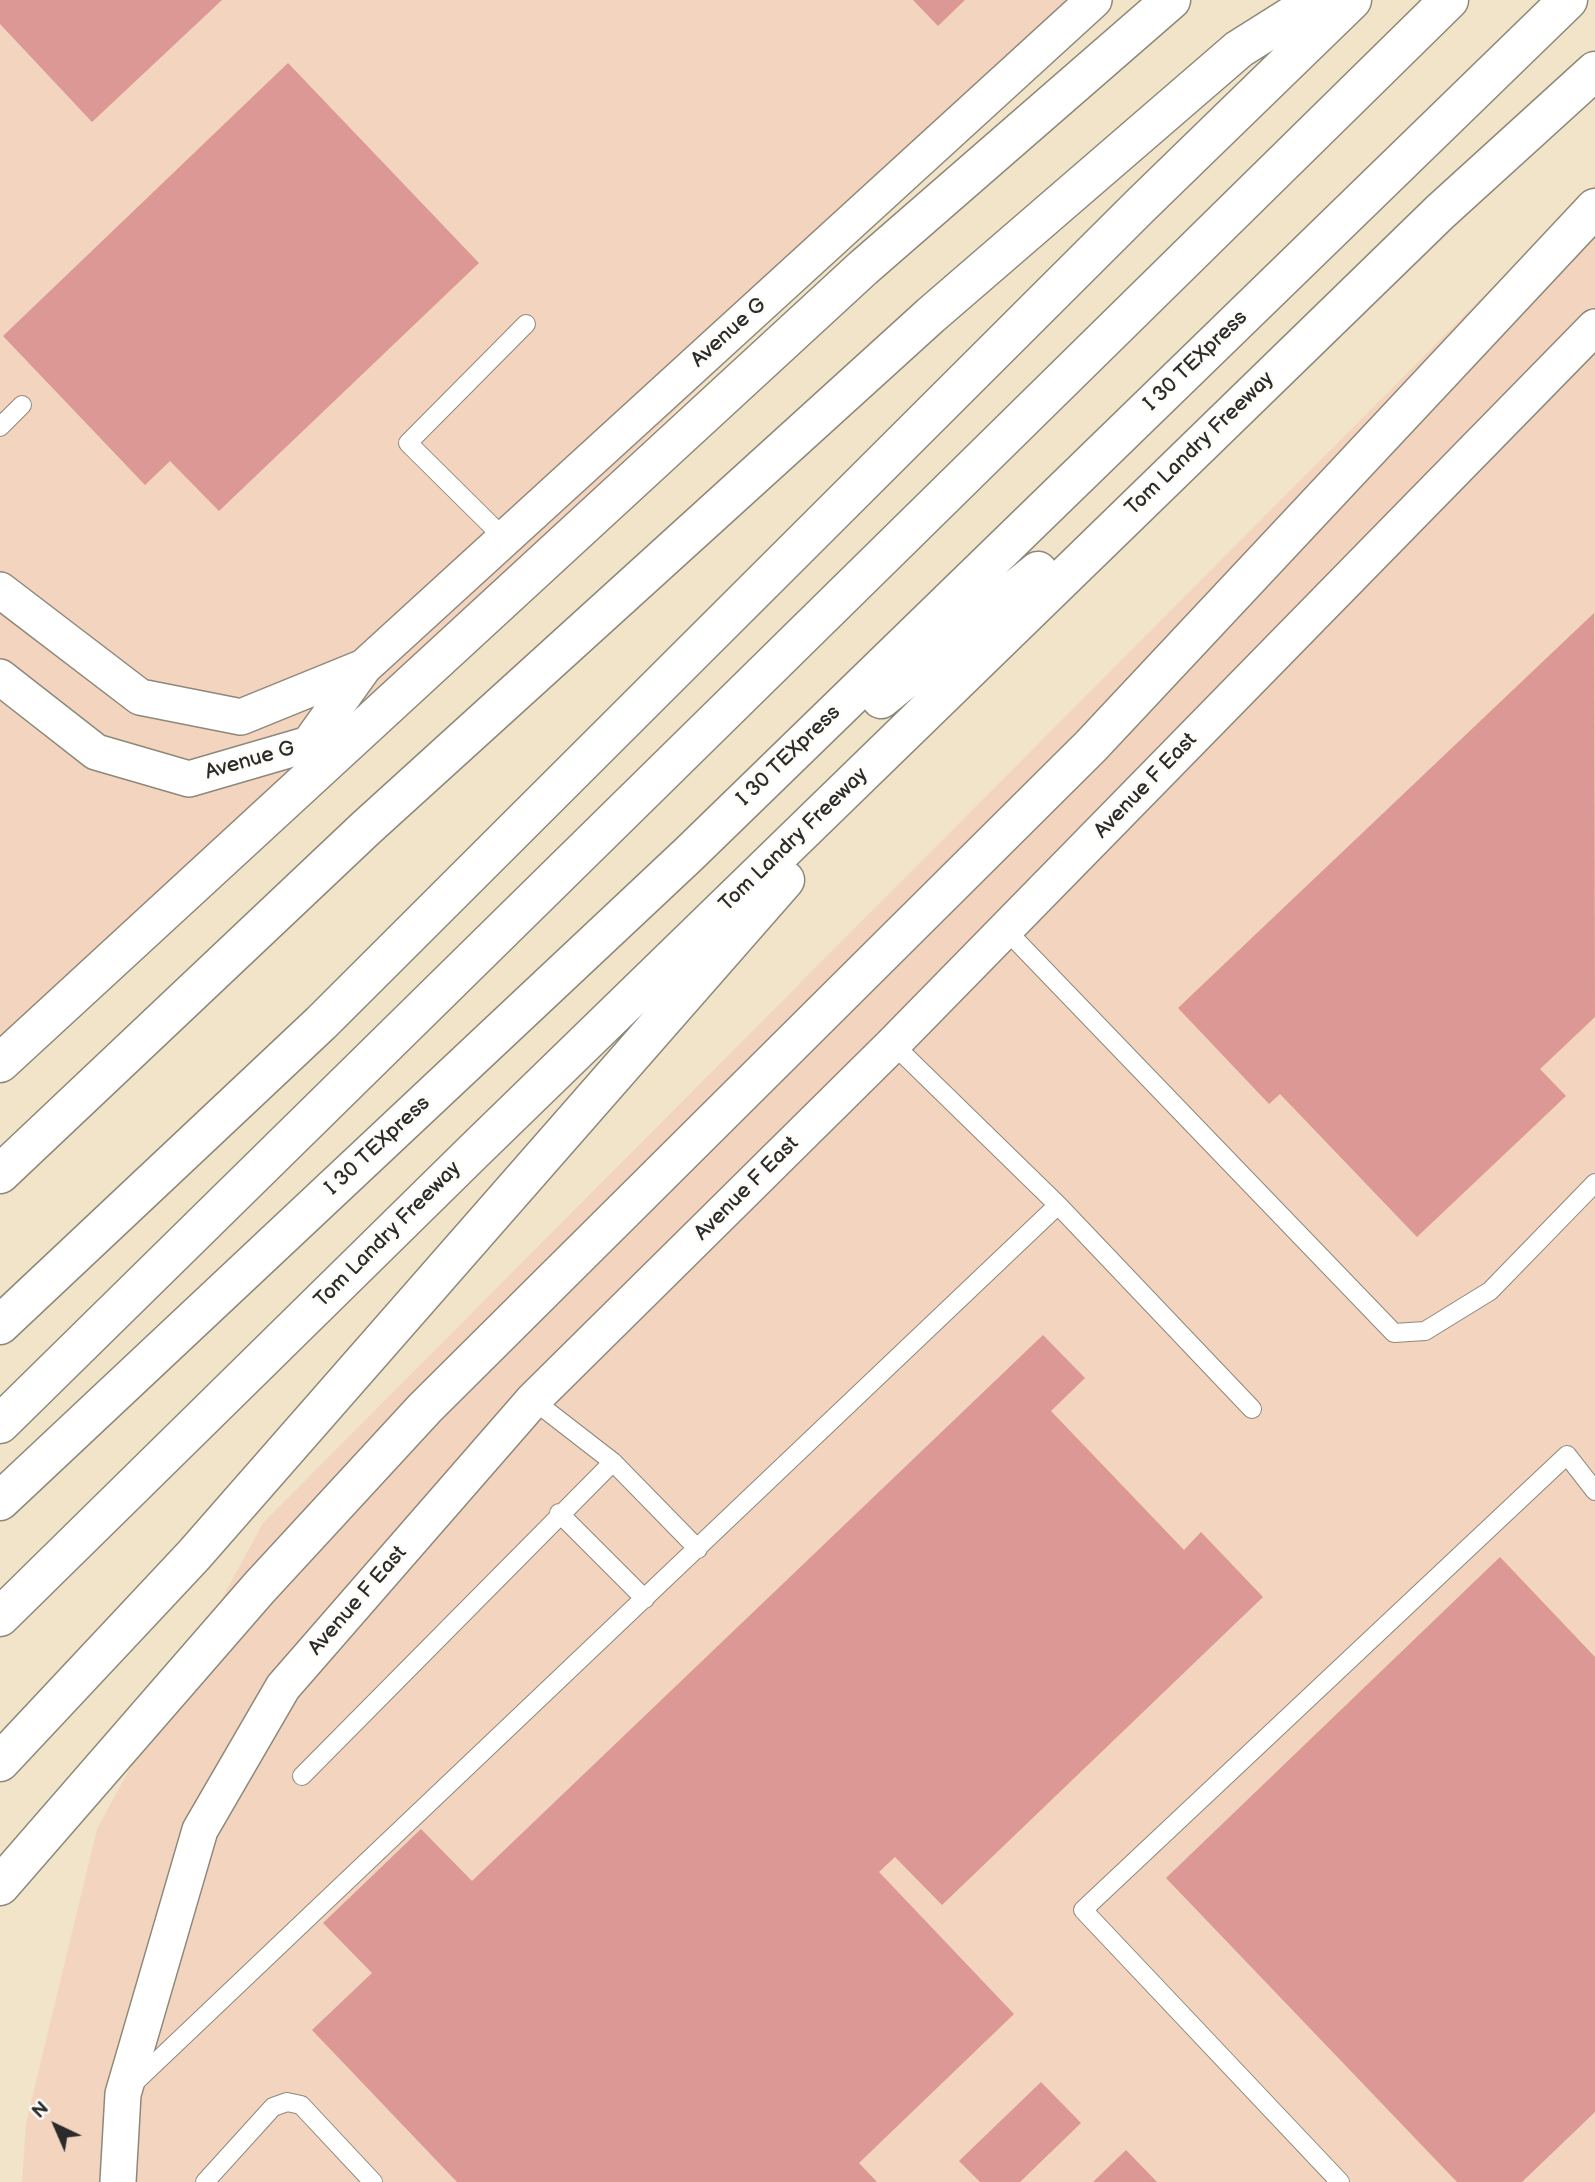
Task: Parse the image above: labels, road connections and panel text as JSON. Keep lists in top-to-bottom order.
{
  "streets": {
    "highway": ["I 30 TEXpress", "Tom Landry Freeway"],
    "street": ["Avenue G", "Avenue F East"]
  },
  "north": "top left"
}
